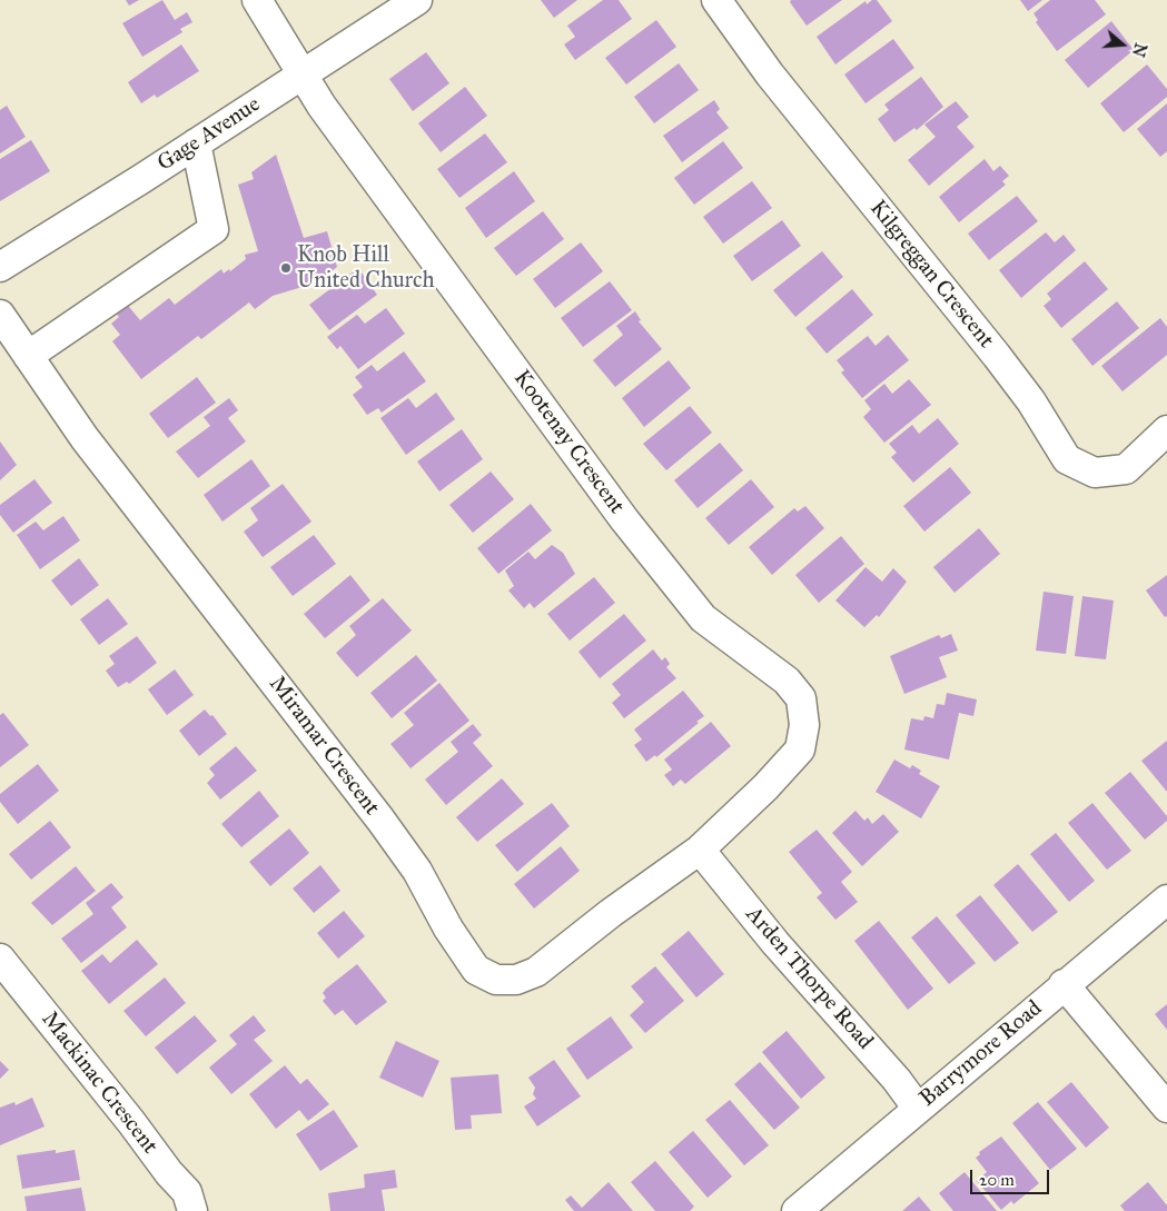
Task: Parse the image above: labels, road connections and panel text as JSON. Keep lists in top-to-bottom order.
{
  "streets": {
    "street": [
      "Gage Avenue",
      "Kilgreggan Crescent",
      "Kootenay Crescent",
      "Miramar Crescent",
      "Arden Thorpe Road",
      "Barrymore Road",
      "Mackinac Crescent"
    ]
  },
  "crossings": [
    ["Gage Avenue", "Kootenay Crescent"],
    ["Kootenay Crescent", "Miramar Crescent"],
    ["Kootenay Crescent", "Arden Thorpe Road"],
    ["Miramar Crescent", "Arden Thorpe Road"],
    ["Arden Thorpe Road", "Barrymore Road"]
  ],
  "places": ["Knob Hill United Church"],
  "scale_bar": "20 m",
  "north": "right"
}
